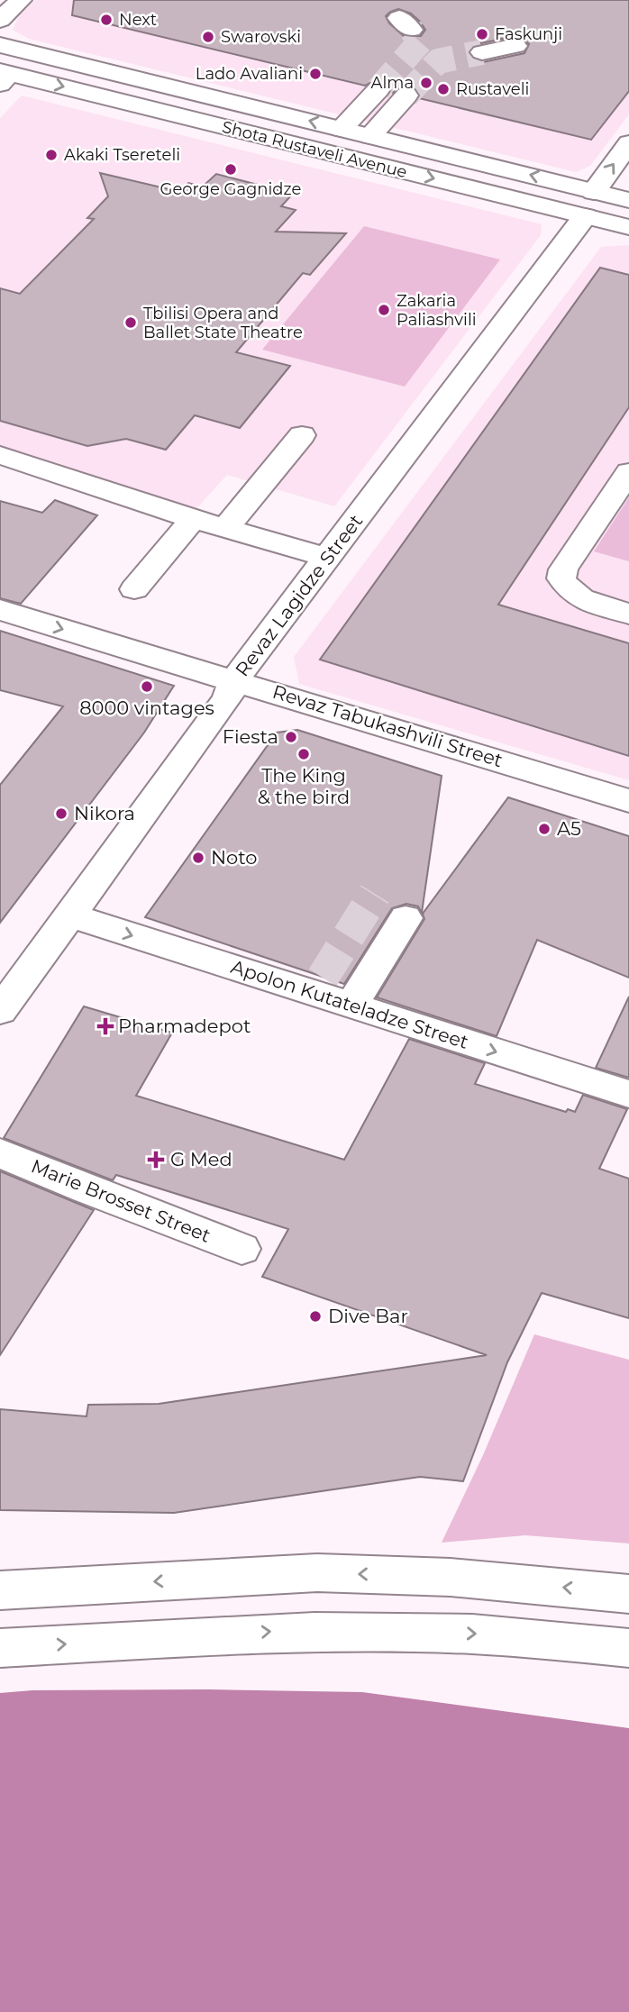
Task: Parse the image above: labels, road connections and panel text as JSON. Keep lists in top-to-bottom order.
{
  "streets": {
    "main road": [
      "Shota Rustaveli Avenue",
      "Revaz Lagidze Street",
      "Revaz Tabukashvili Street",
      "Apolon Kutateladze Street",
      "Marie Brosset Street"
    ]
  },
  "crossings": [
    ["Shota Rustaveli Avenue", "Revaz Lagidze Street"],
    ["Revaz Lagidze Street", "Revaz Tabukashvili Street"],
    ["Revaz Lagidze Street", "Apolon Kutateladze Street"]
  ],
  "one_way": ["Apolon Kutateladze Street"],
  "places": {
    "other": [
      "Next",
      "Faskunji",
      "Swarovski",
      "Lado Avaliani",
      "Alma",
      "Rustaveli",
      "Akaki Tsereteli",
      "George Gagnidze",
      "Zakaria Paliashvili",
      "Tbilisi Opera and Ballet State Theatre",
      "8000 vintages",
      "Fiesta",
      "The King & the bird",
      "Nikora",
      "A5",
      "Noto",
      "Dive Bar"
    ],
    "health": ["Pharmadepot", "G Med"]
  }
}
